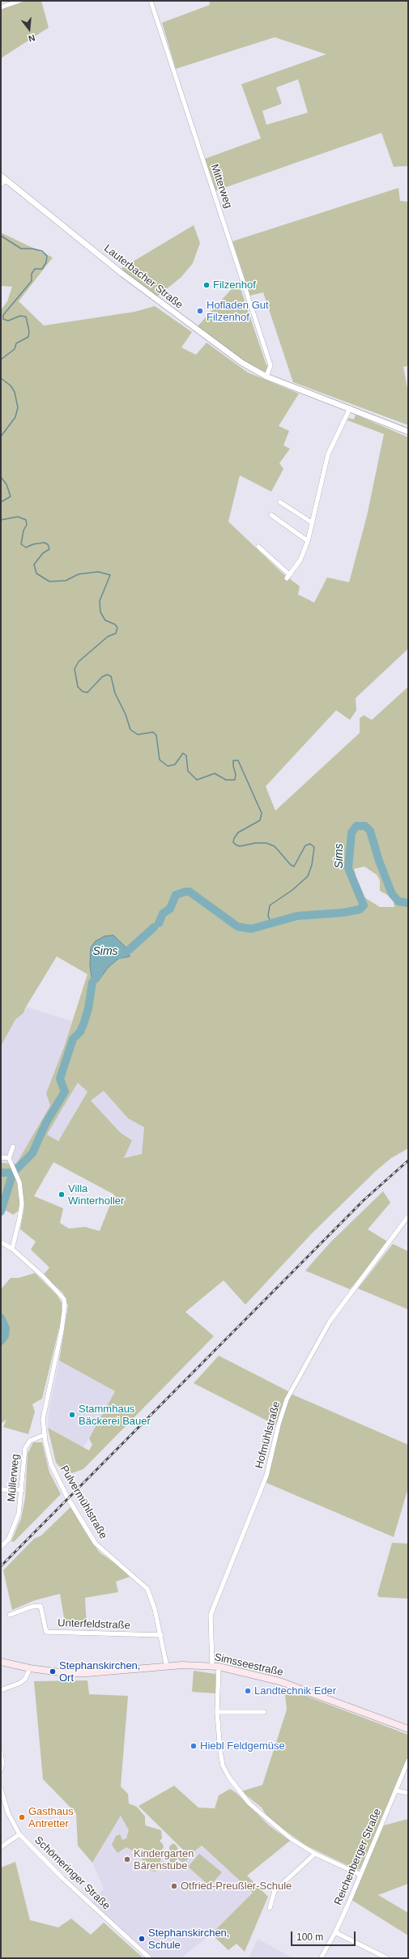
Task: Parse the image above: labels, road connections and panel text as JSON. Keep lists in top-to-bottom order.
{
  "streets": {
    "main road": ["Simsseestraße"],
    "street": [
      "Mitterweg",
      "Lauterbacher Straße",
      "Hofmühlstraße",
      "Müllerweg",
      "Pulvermühlstraße",
      "Unterfeldstraße",
      "Reichenberger Straße",
      "Schömeringer Straße"
    ]
  },
  "crossings": [
    ["Mitterweg", "Lauterbacher Straße"],
    ["Hofmühlstraße", "Simsseestraße"],
    ["Hofmühlstraße", "Reichenberger Straße"],
    ["Müllerweg", "Pulvermühlstraße"],
    ["Pulvermühlstraße", "Unterfeldstraße"],
    ["Pulvermühlstraße", "Simsseestraße"]
  ],
  "water": ["Sims"],
  "places": [
    "Filzenhof",
    "Hofladen Gut Filzenhof",
    "Villa Winterholler",
    "Stammhaus Bäckerei Bauer",
    "Stephanskirchen, Ort",
    "Landtechnik Eder",
    "Hiebl Feldgemüse",
    "Gasthaus Antretter",
    "Kindergarten Bärenstube",
    "Otfried-Preußler-Schule",
    "Stephanskirchen, Schule"
  ],
  "scale_bar": "100 m",
  "north": "bottom"
}
